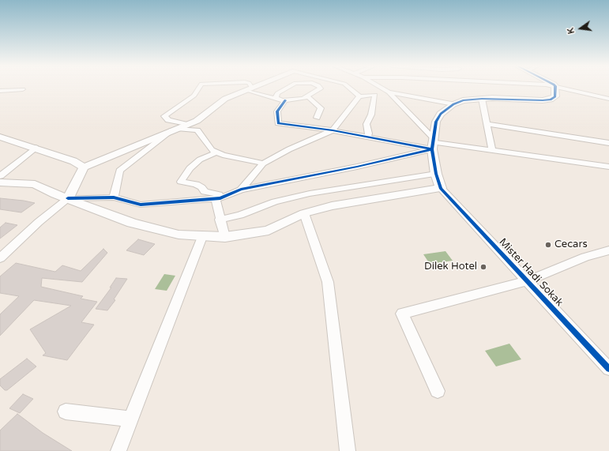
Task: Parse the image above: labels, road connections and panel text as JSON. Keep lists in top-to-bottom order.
{
  "streets": {
    "street": ["Mister Hadi Sokak"]
  },
  "places": ["Cecars", "Dilek Hotel"],
  "north": "left"
}
